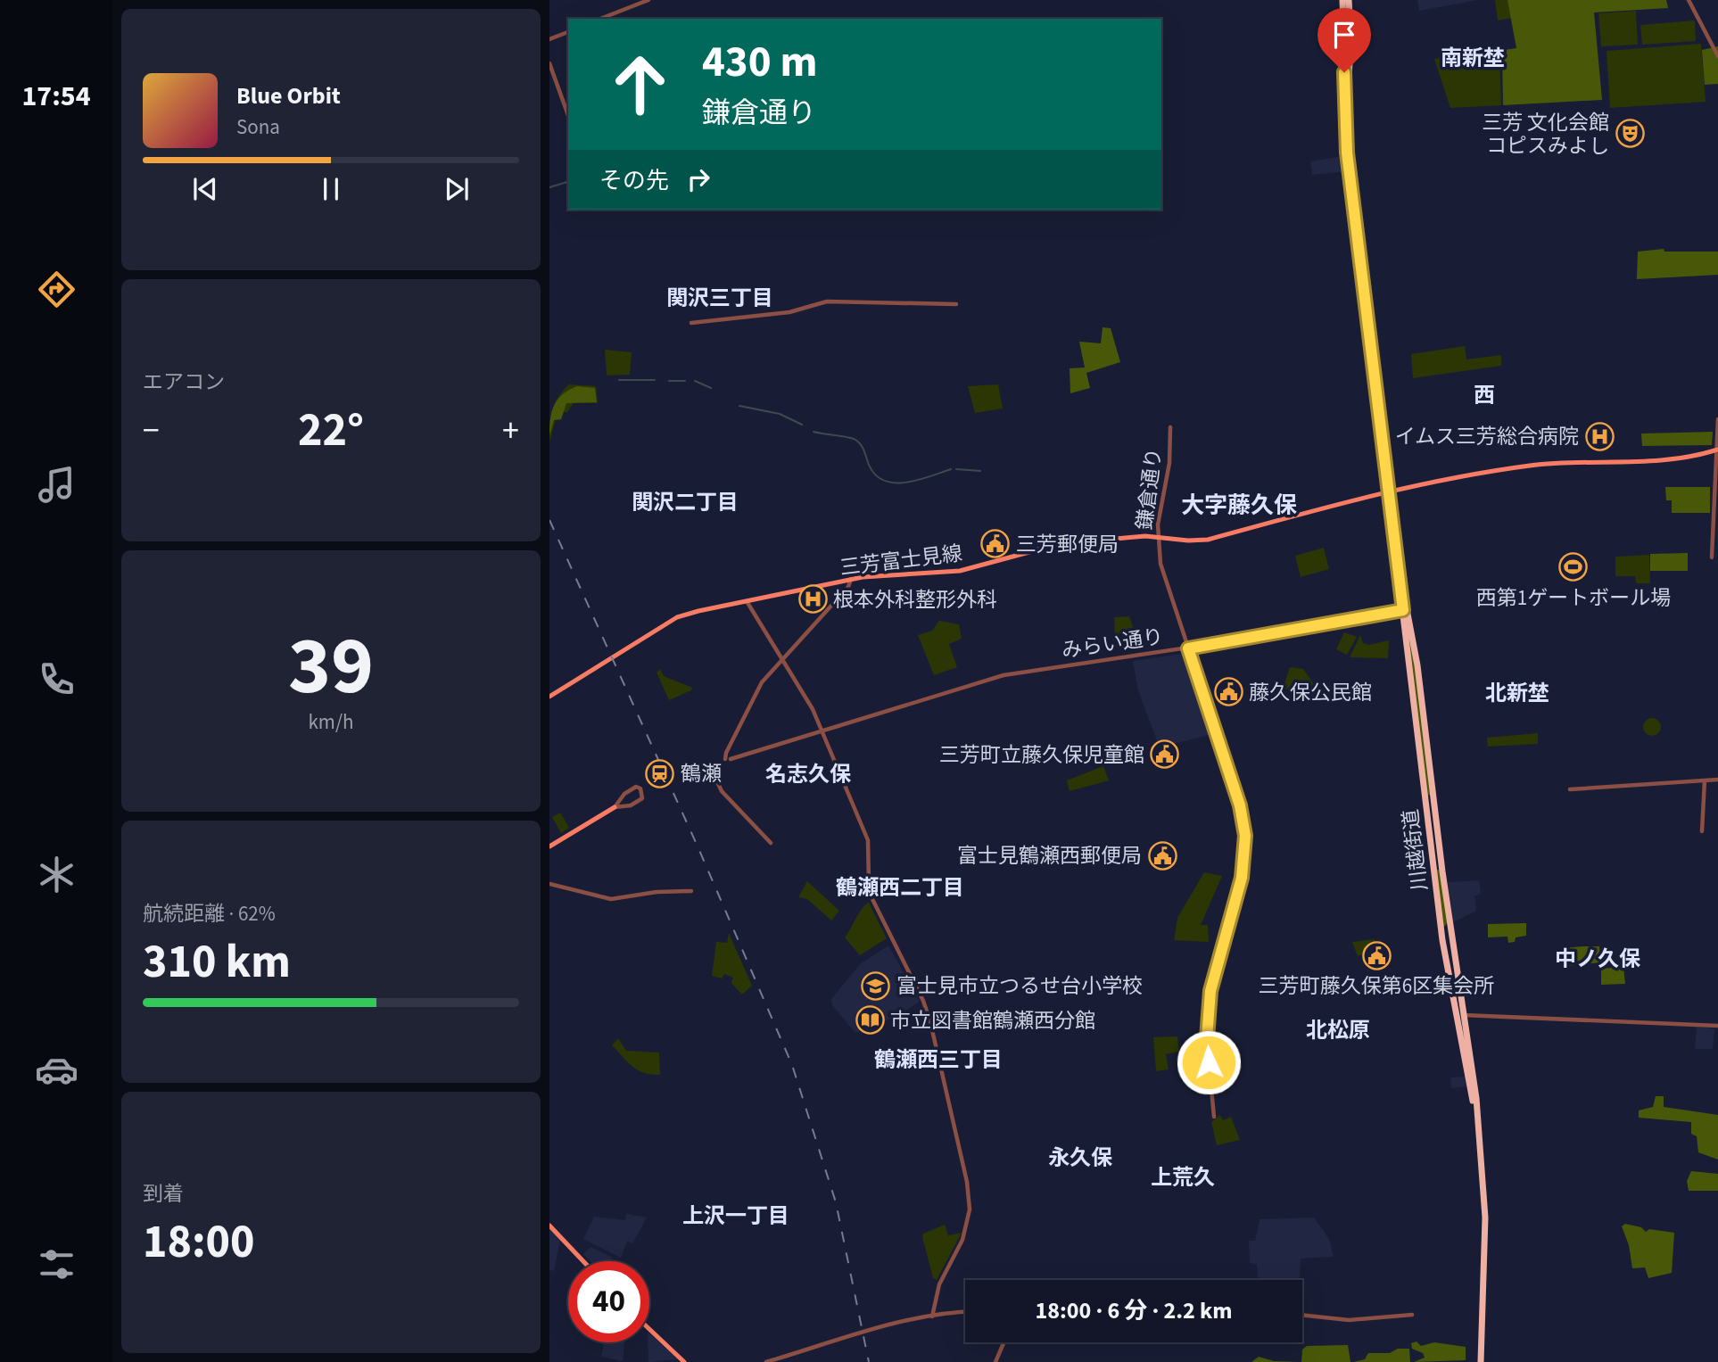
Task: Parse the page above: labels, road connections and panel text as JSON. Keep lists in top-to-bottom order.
{
  "streets": {
    "highway": ["川越街道"],
    "main road": ["三芳富士見線"],
    "street": ["鎌倉通り", "みらい通り"]
  },
  "crossings": [
    ["鎌倉通り", "三芳富士見線"],
    ["鎌倉通り", "みらい通り"],
    ["三芳富士見線", "川越街道"],
    ["みらい通り", "川越街道"]
  ],
  "districts": [
    "南新埜",
    "関沢三丁目",
    "西",
    "関沢二丁目",
    "大字藤久保",
    "北新埜",
    "名志久保",
    "鶴瀬西二丁目",
    "中ノ久保",
    "北松原",
    "鶴瀬西三丁目",
    "永久保",
    "上荒久",
    "上沢一丁目"
  ],
  "places": {
    "theatre": ["三芳 文化会館 コピスみよし"],
    "hospital": ["イムス三芳総合病院", "根本外科整形外科"],
    "public building": [
      "三芳郵便局",
      "藤久保公民館",
      "三芳町立藤久保児童館",
      "富士見鶴瀬西郵便局",
      "三芳町藤久保第6区集会所"
    ],
    "sports": ["西第1ゲートボール場"],
    "station": ["鶴瀬"],
    "school or university": ["富士見市立つるせ台小学校"],
    "library": ["市立図書館鶴瀬西分館"]
  },
  "page": {
    "tabs": "17:54",
    "turn": ["430 m", "鎌倉通り"],
    "song": ["Blue Orbit", "Sona"],
    "then": "その先",
    "tile": [
      "エアコン",
      ["39", "km/h"],
      ["航続距離 · 62%", "310 km"],
      ["到着", "18:00"]
    ],
    "heat": ["−", "22°", "+"],
    "limit": "40",
    "trip": "18:00 · 6 分 · 2.2 km"
  }
}
